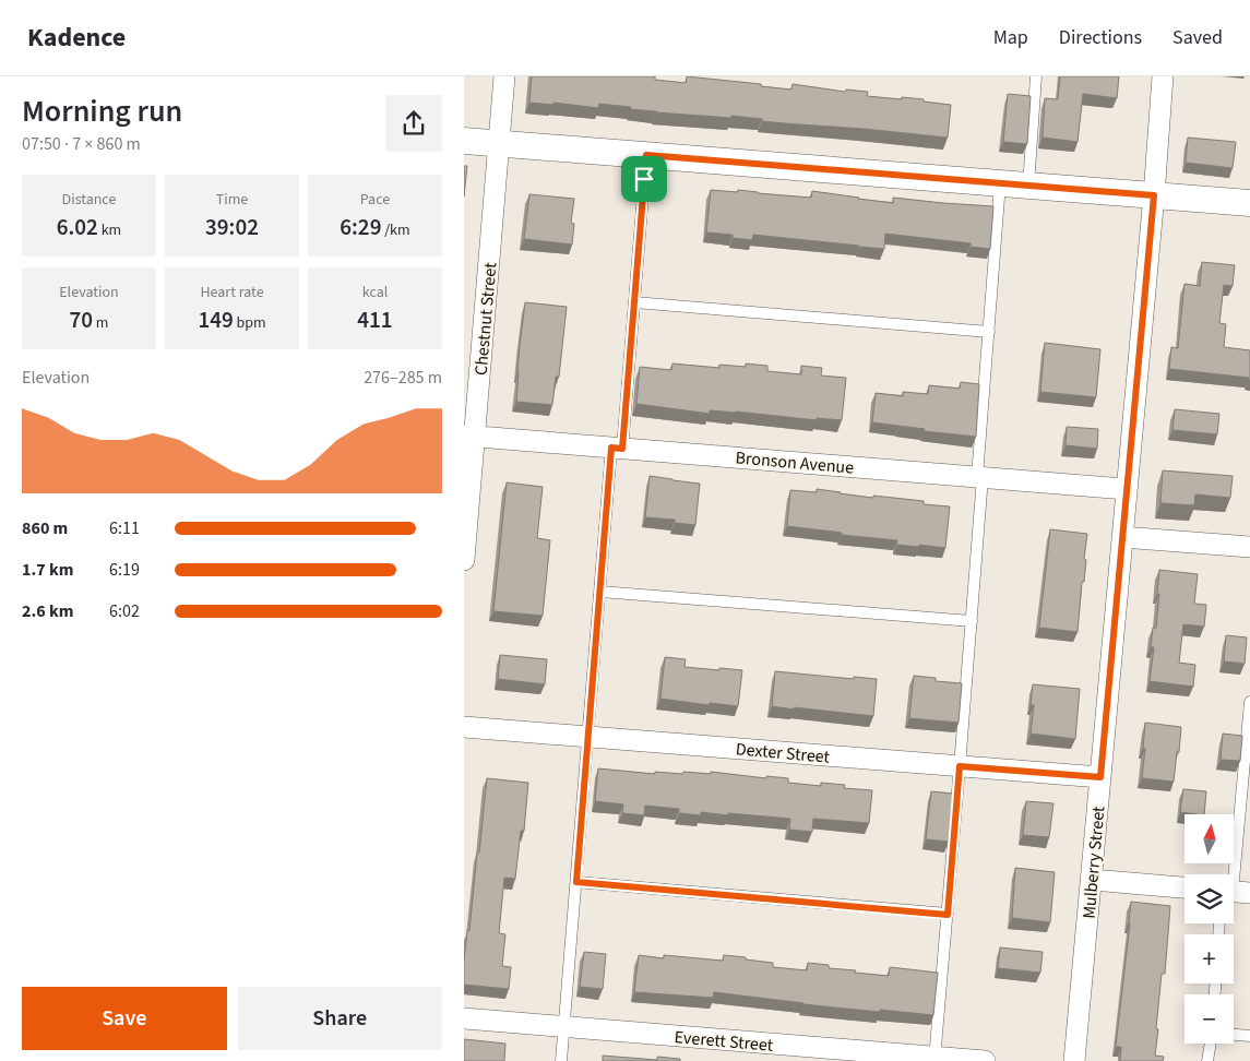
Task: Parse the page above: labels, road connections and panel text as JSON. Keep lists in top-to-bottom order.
{
  "streets": {
    "street": [
      "Chestnut Street",
      "Bronson Avenue",
      "Dexter Street",
      "Mulberry Street",
      "Everett Street"
    ]
  },
  "crossings": [
    ["Chestnut Street", "Bronson Avenue"],
    ["Bronson Avenue", "Mulberry Street"],
    ["Dexter Street", "Mulberry Street"]
  ],
  "north": "top",
  "page": {
    "header": "Kadence",
    "nav": ["Map", "Directions", "Saved"],
    "heading": ["Morning run", "07:50 · 7 × 860 m"],
    "stats": [
      ["Distance", "6.02 km"],
      ["Time", "39:02"],
      ["Pace", "6:29 /km"],
      ["Elevation", "70 m"],
      ["Heart rate", "149 bpm"],
      ["kcal", "411"]
    ],
    "chart": ["Elevation", "276–285 m"],
    "list": [
      {
        "name": "860 m",
        "note": "6:11"
      },
      {
        "name": "1.7 km",
        "note": "6:19"
      },
      {
        "name": "2.6 km",
        "note": "6:02"
      }
    ],
    "map_buttons": ["+", "−"],
    "buttons": ["Save", "Share"]
  }
}
